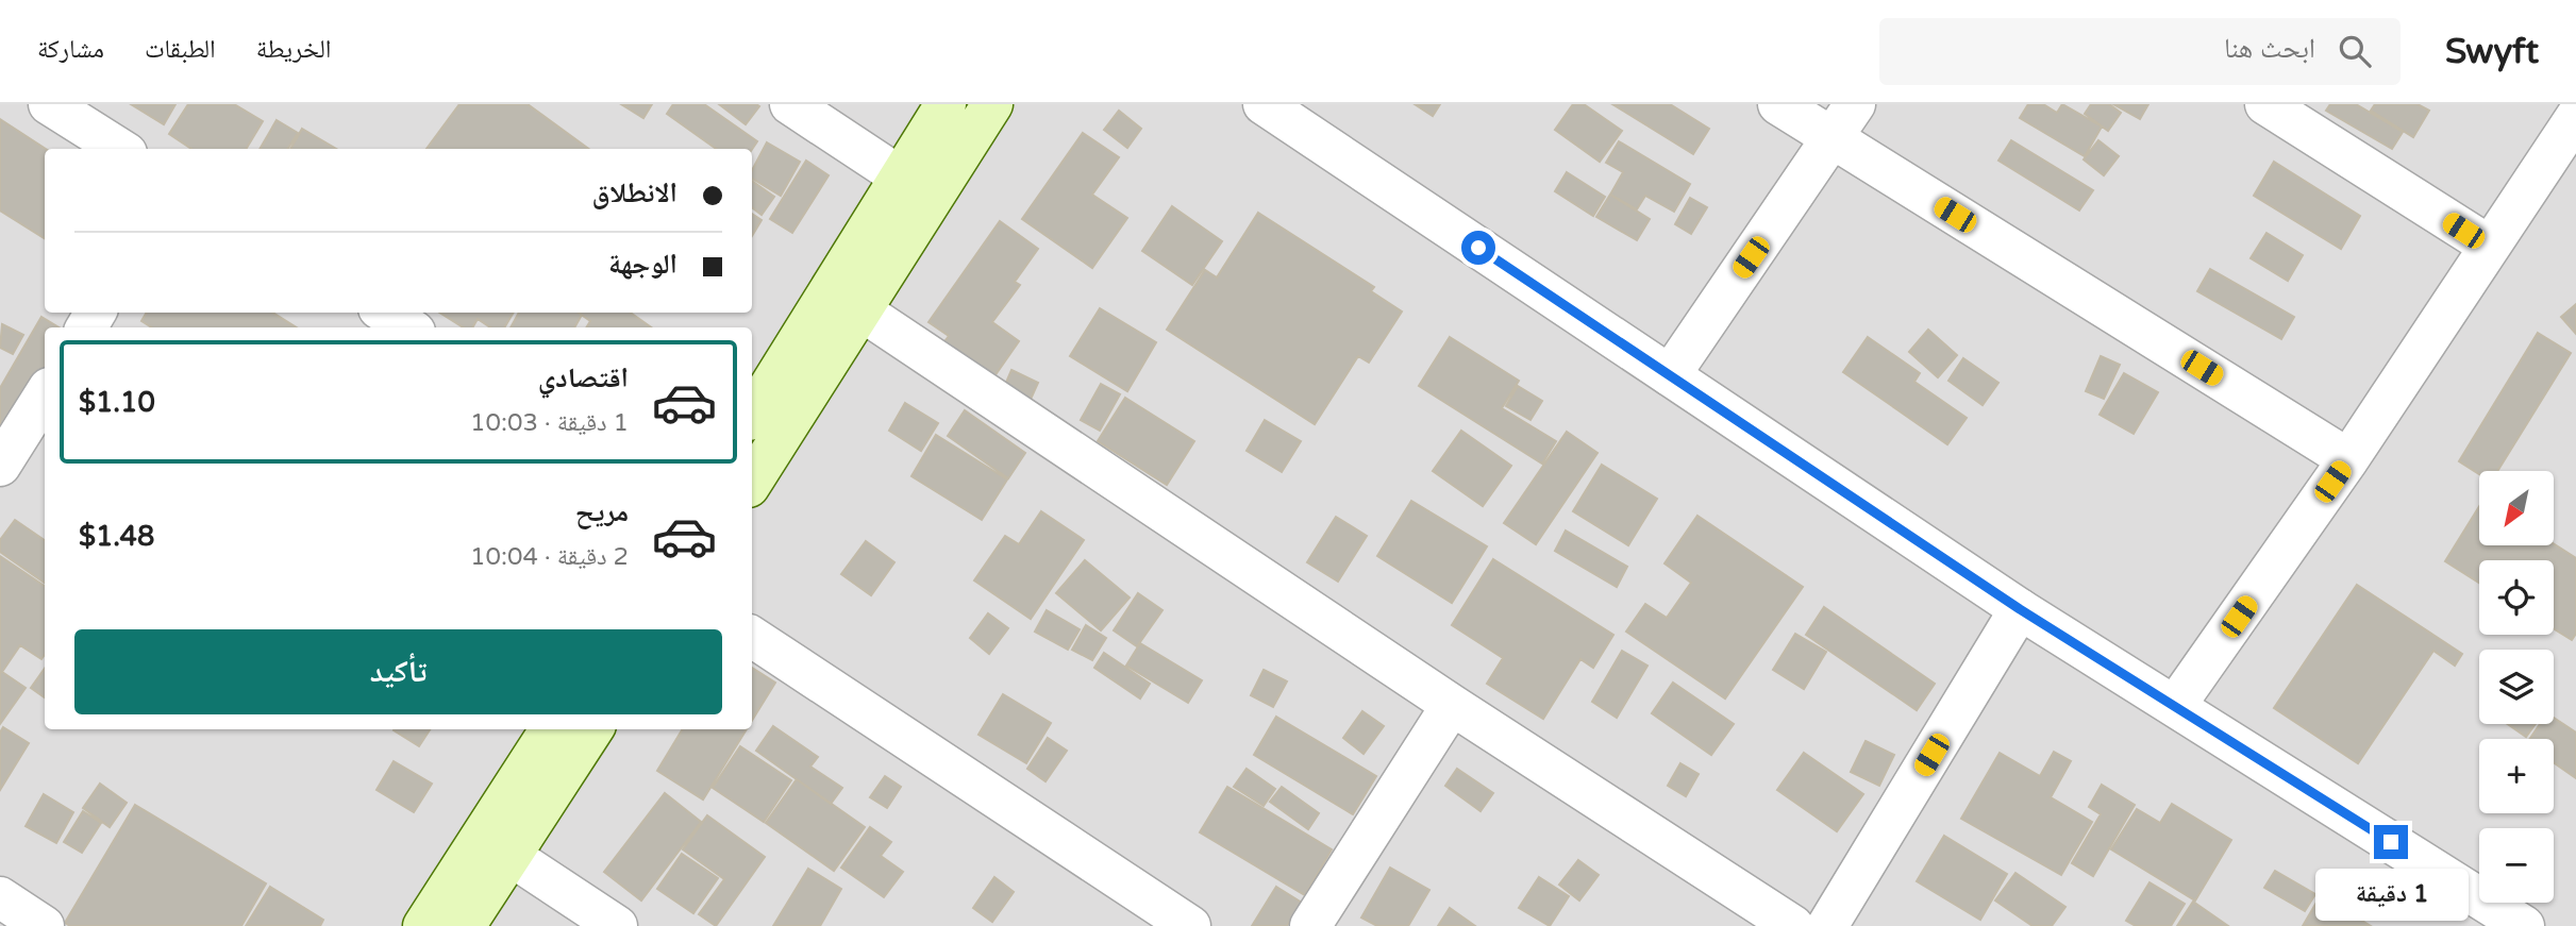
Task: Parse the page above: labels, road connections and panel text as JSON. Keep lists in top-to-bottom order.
{
  "north": "bottom left",
  "page": {
    "header": "Swyft",
    "search": "ابحث هنا",
    "nav": ["الخريطة", "الطبقات", "مشاركة"],
    "banner": ["الانطلاق", "الوجهة"],
    "list": [
      {
        "name": "اقتصادي",
        "note": "1 دقيقة · 10:03",
        "value": "$1.10"
      },
      {
        "name": "مريح",
        "note": "2 دقيقة · 10:04",
        "value": "$1.48"
      }
    ],
    "map_buttons": ["+", "−"],
    "buttons": "تأكيد",
    "bubble": "1 دقيقة"
  }
}
